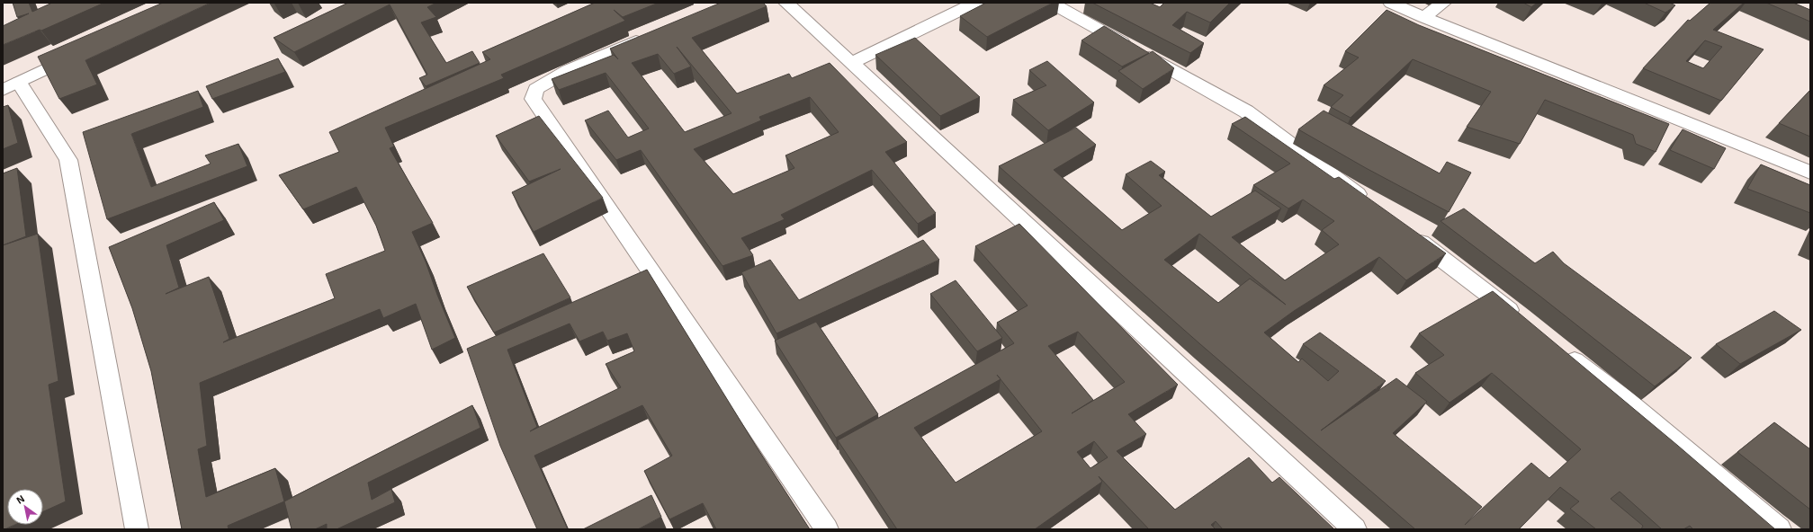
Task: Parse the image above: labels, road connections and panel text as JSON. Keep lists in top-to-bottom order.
{
  "north": "top left"
}
